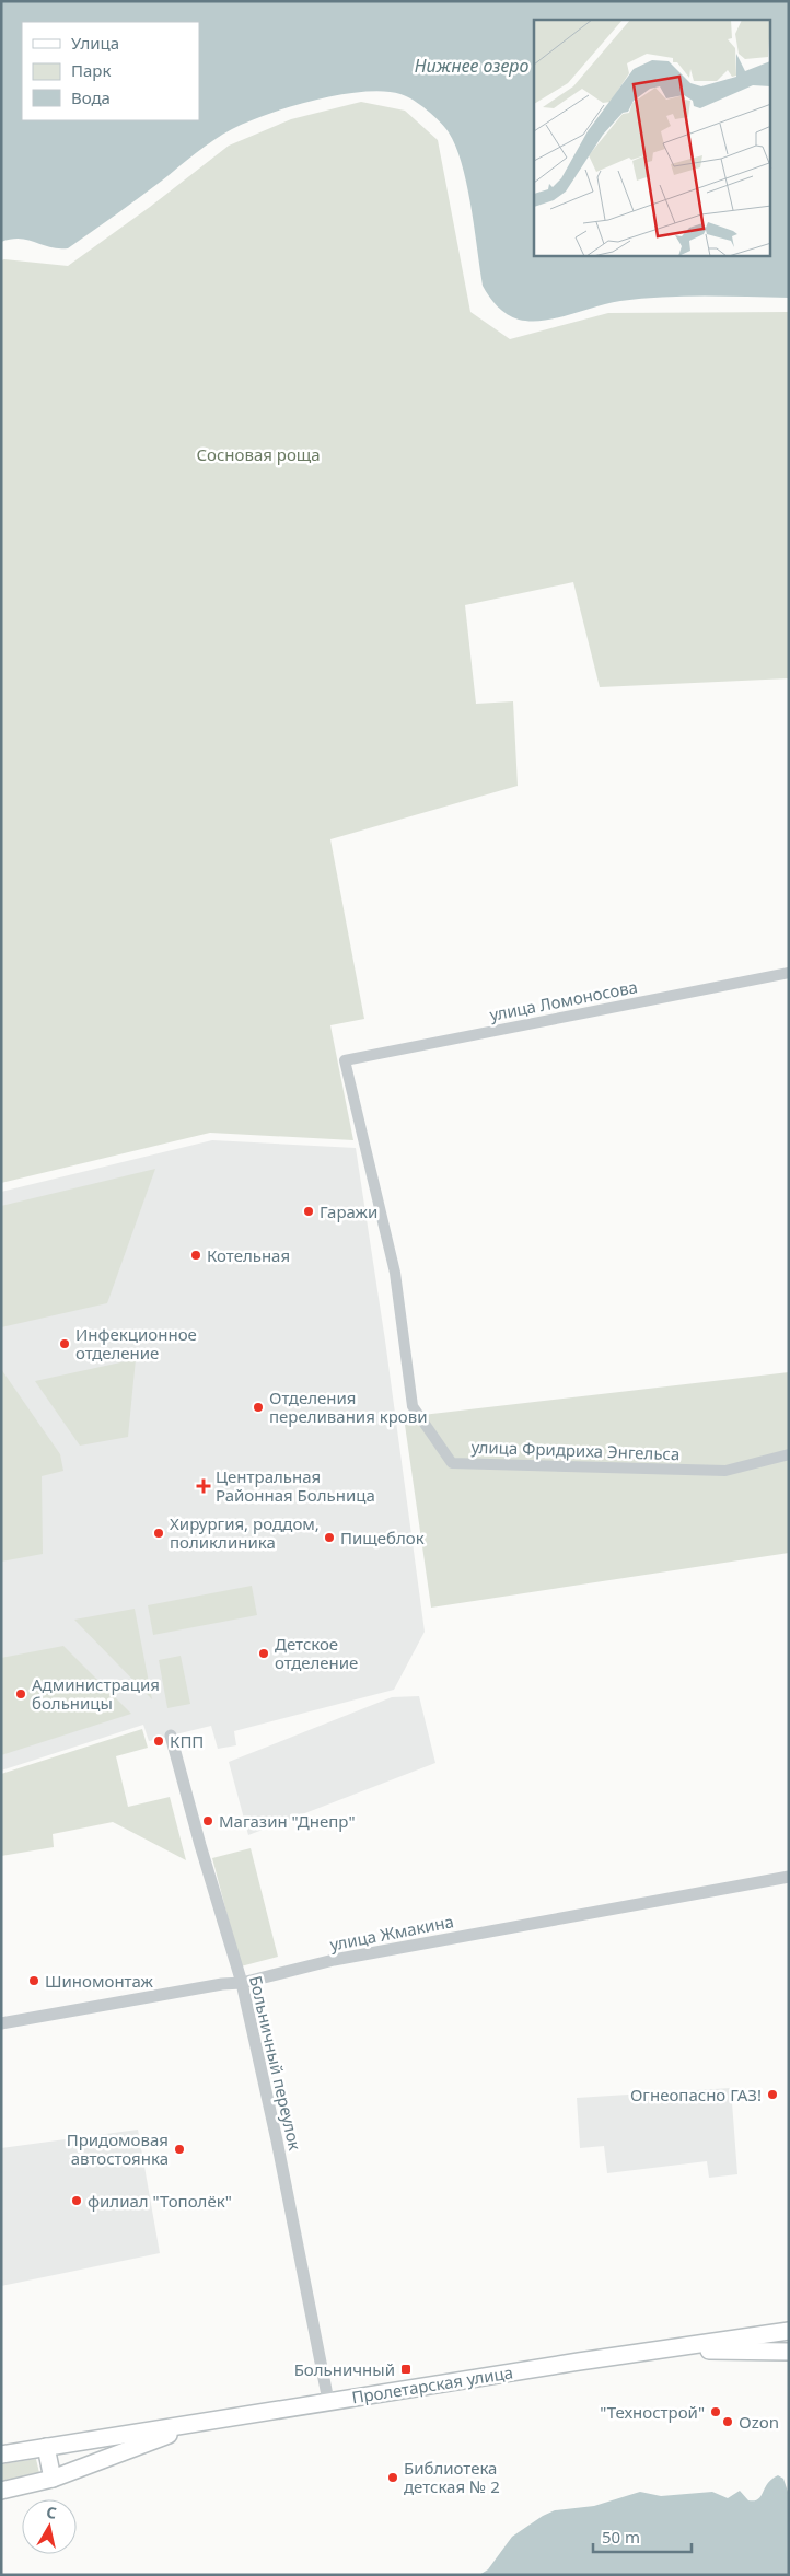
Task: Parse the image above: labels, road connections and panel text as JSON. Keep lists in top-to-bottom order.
{
  "streets": {
    "main road": ["Пролетарская улица"],
    "street": [
      "улица Ломоносова",
      "улица Фридриха Энгельса",
      "улица Жмакина",
      "Больничный переулок"
    ]
  },
  "crossings": [
    ["улица Ломоносова", "улица Фридриха Энгельса"],
    ["улица Жмакина", "Больничный переулок"],
    ["Больничный переулок", "Пролетарская улица"]
  ],
  "water": ["Нижнее озеро"],
  "parks": ["Сосновая роща"],
  "places": {
    "other": [
      "Гаражи",
      "Котельная",
      "Инфекционное отделение",
      "Отделения переливания крови",
      "Хирургия, роддом, поликлиника",
      "Пищеблок",
      "Детское отделение",
      "Администрация больницы",
      "КПП",
      "Магазин \"Днепр\"",
      "Шиномонтаж",
      "Огнеопасно ГАЗ!",
      "Придомовая автостоянка",
      "филиал \"Тополёк\"",
      "\"Технострой\"",
      "Ozon",
      "Библиотека детская № 2"
    ],
    "health": ["Центральная Районная Больница"],
    "transit": ["Больничный"]
  },
  "legend": ["Улица", "Парк", "Вода"],
  "scale_bar": "50 m",
  "north": "top"
}
